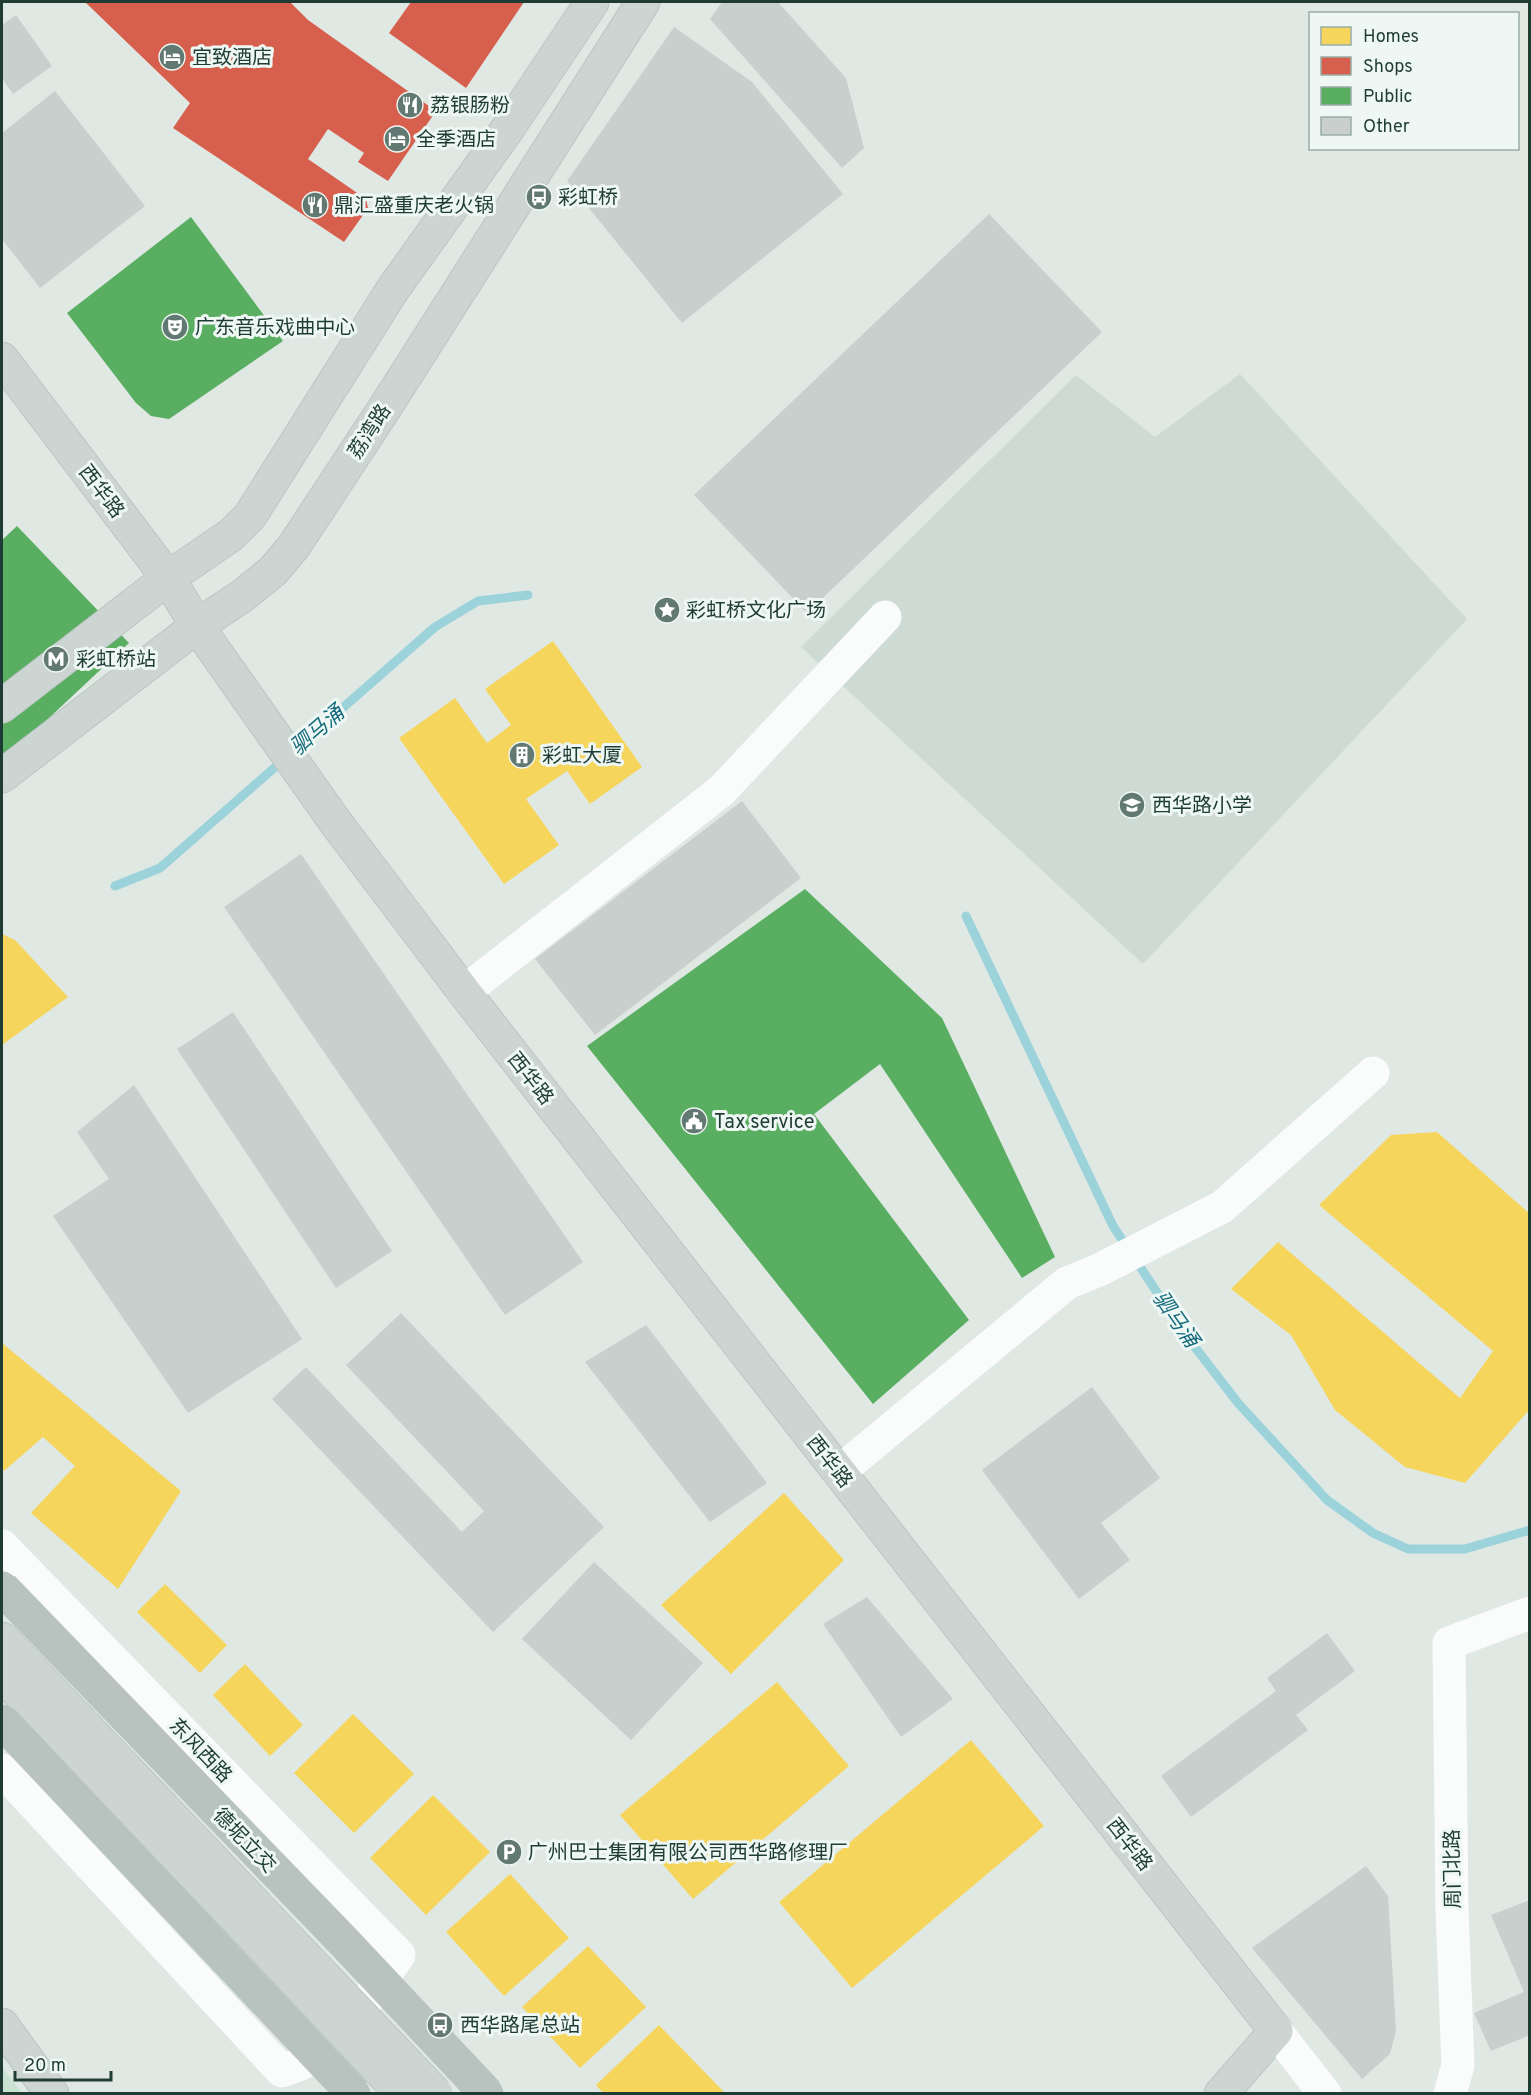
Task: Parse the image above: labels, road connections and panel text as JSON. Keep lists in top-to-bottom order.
{
  "streets": {
    "highway": ["德坭立交"],
    "main road": ["荔湾路", "西华路"],
    "street": ["东风西路", "周门北路"]
  },
  "crossings": [
    ["荔湾路", "西华路"]
  ],
  "water": ["驷马涌"],
  "places": {
    "hotel": ["宜致酒店", "全季酒店"],
    "restaurant": ["荔银肠粉", "鼎汇盛重庆老火锅"],
    "bus stop": ["彩虹桥", "西华路尾总站"],
    "theatre": ["广东音乐戏曲中心"],
    "place": ["彩虹桥文化广场"],
    "metro station": ["彩虹桥站"],
    "building": ["彩虹大厦"],
    "school or university": ["西华路小学"],
    "public building": ["Tax service"],
    "parking": ["广州巴士集团有限公司西华路修理厂"]
  },
  "legend": [
    "Homes",
    "Shops",
    "Public",
    "Other"
  ],
  "scale_bar": "20 m"
}
